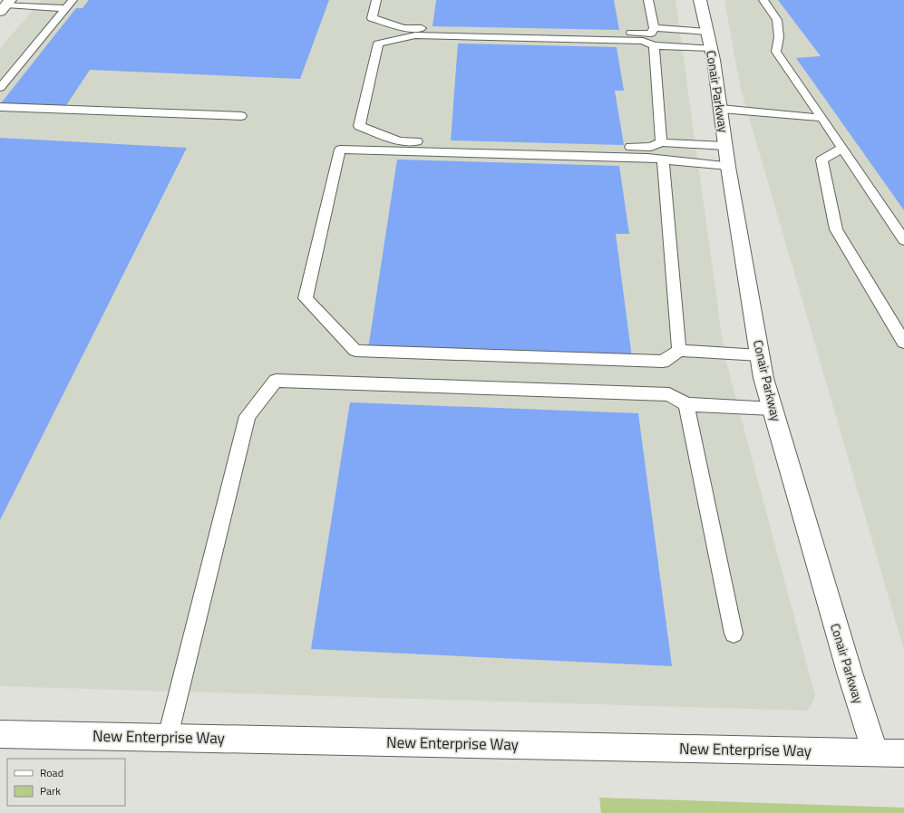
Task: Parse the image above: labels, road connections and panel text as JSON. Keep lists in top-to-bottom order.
{
  "streets": {
    "street": ["Conair Parkway", "New Enterprise Way"]
  },
  "crossings": [
    ["Conair Parkway", "New Enterprise Way"]
  ],
  "legend": ["Road", "Park"]
}
